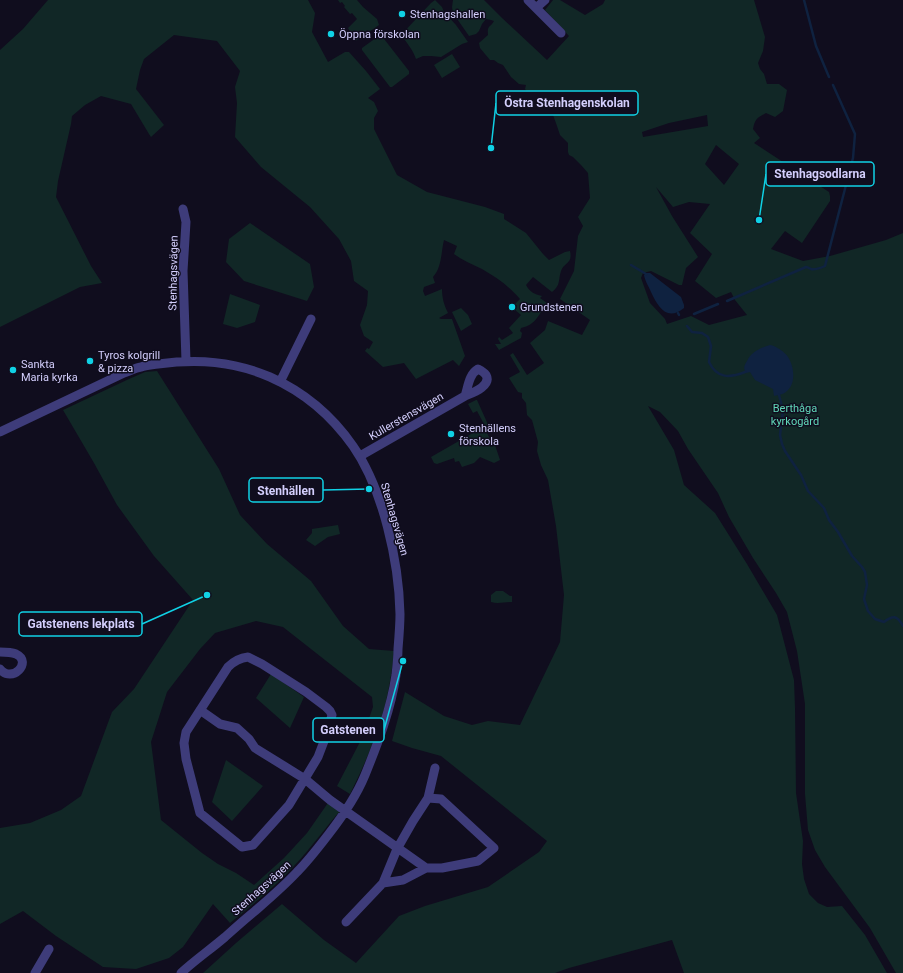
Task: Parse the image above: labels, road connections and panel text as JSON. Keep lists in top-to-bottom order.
{
  "streets": {
    "street": ["Stenhagsvägen", "Kullerstensvägen"]
  },
  "crossings": [
    ["Stenhagsvägen", "Kullerstensvägen"]
  ],
  "parks": ["Berthåga kyrkogård"],
  "places": [
    "Stenhagshallen",
    "Öppna förskolan",
    "Östra Stenhagenskolan",
    "Stenhagsodlarna",
    "Grundstenen",
    "Tyros kolgrill & pizza",
    "Sankta Maria kyrka",
    "Stenhällens förskola",
    "Stenhällen",
    "Gatstenens lekplats",
    "Gatstenen"
  ]
}
